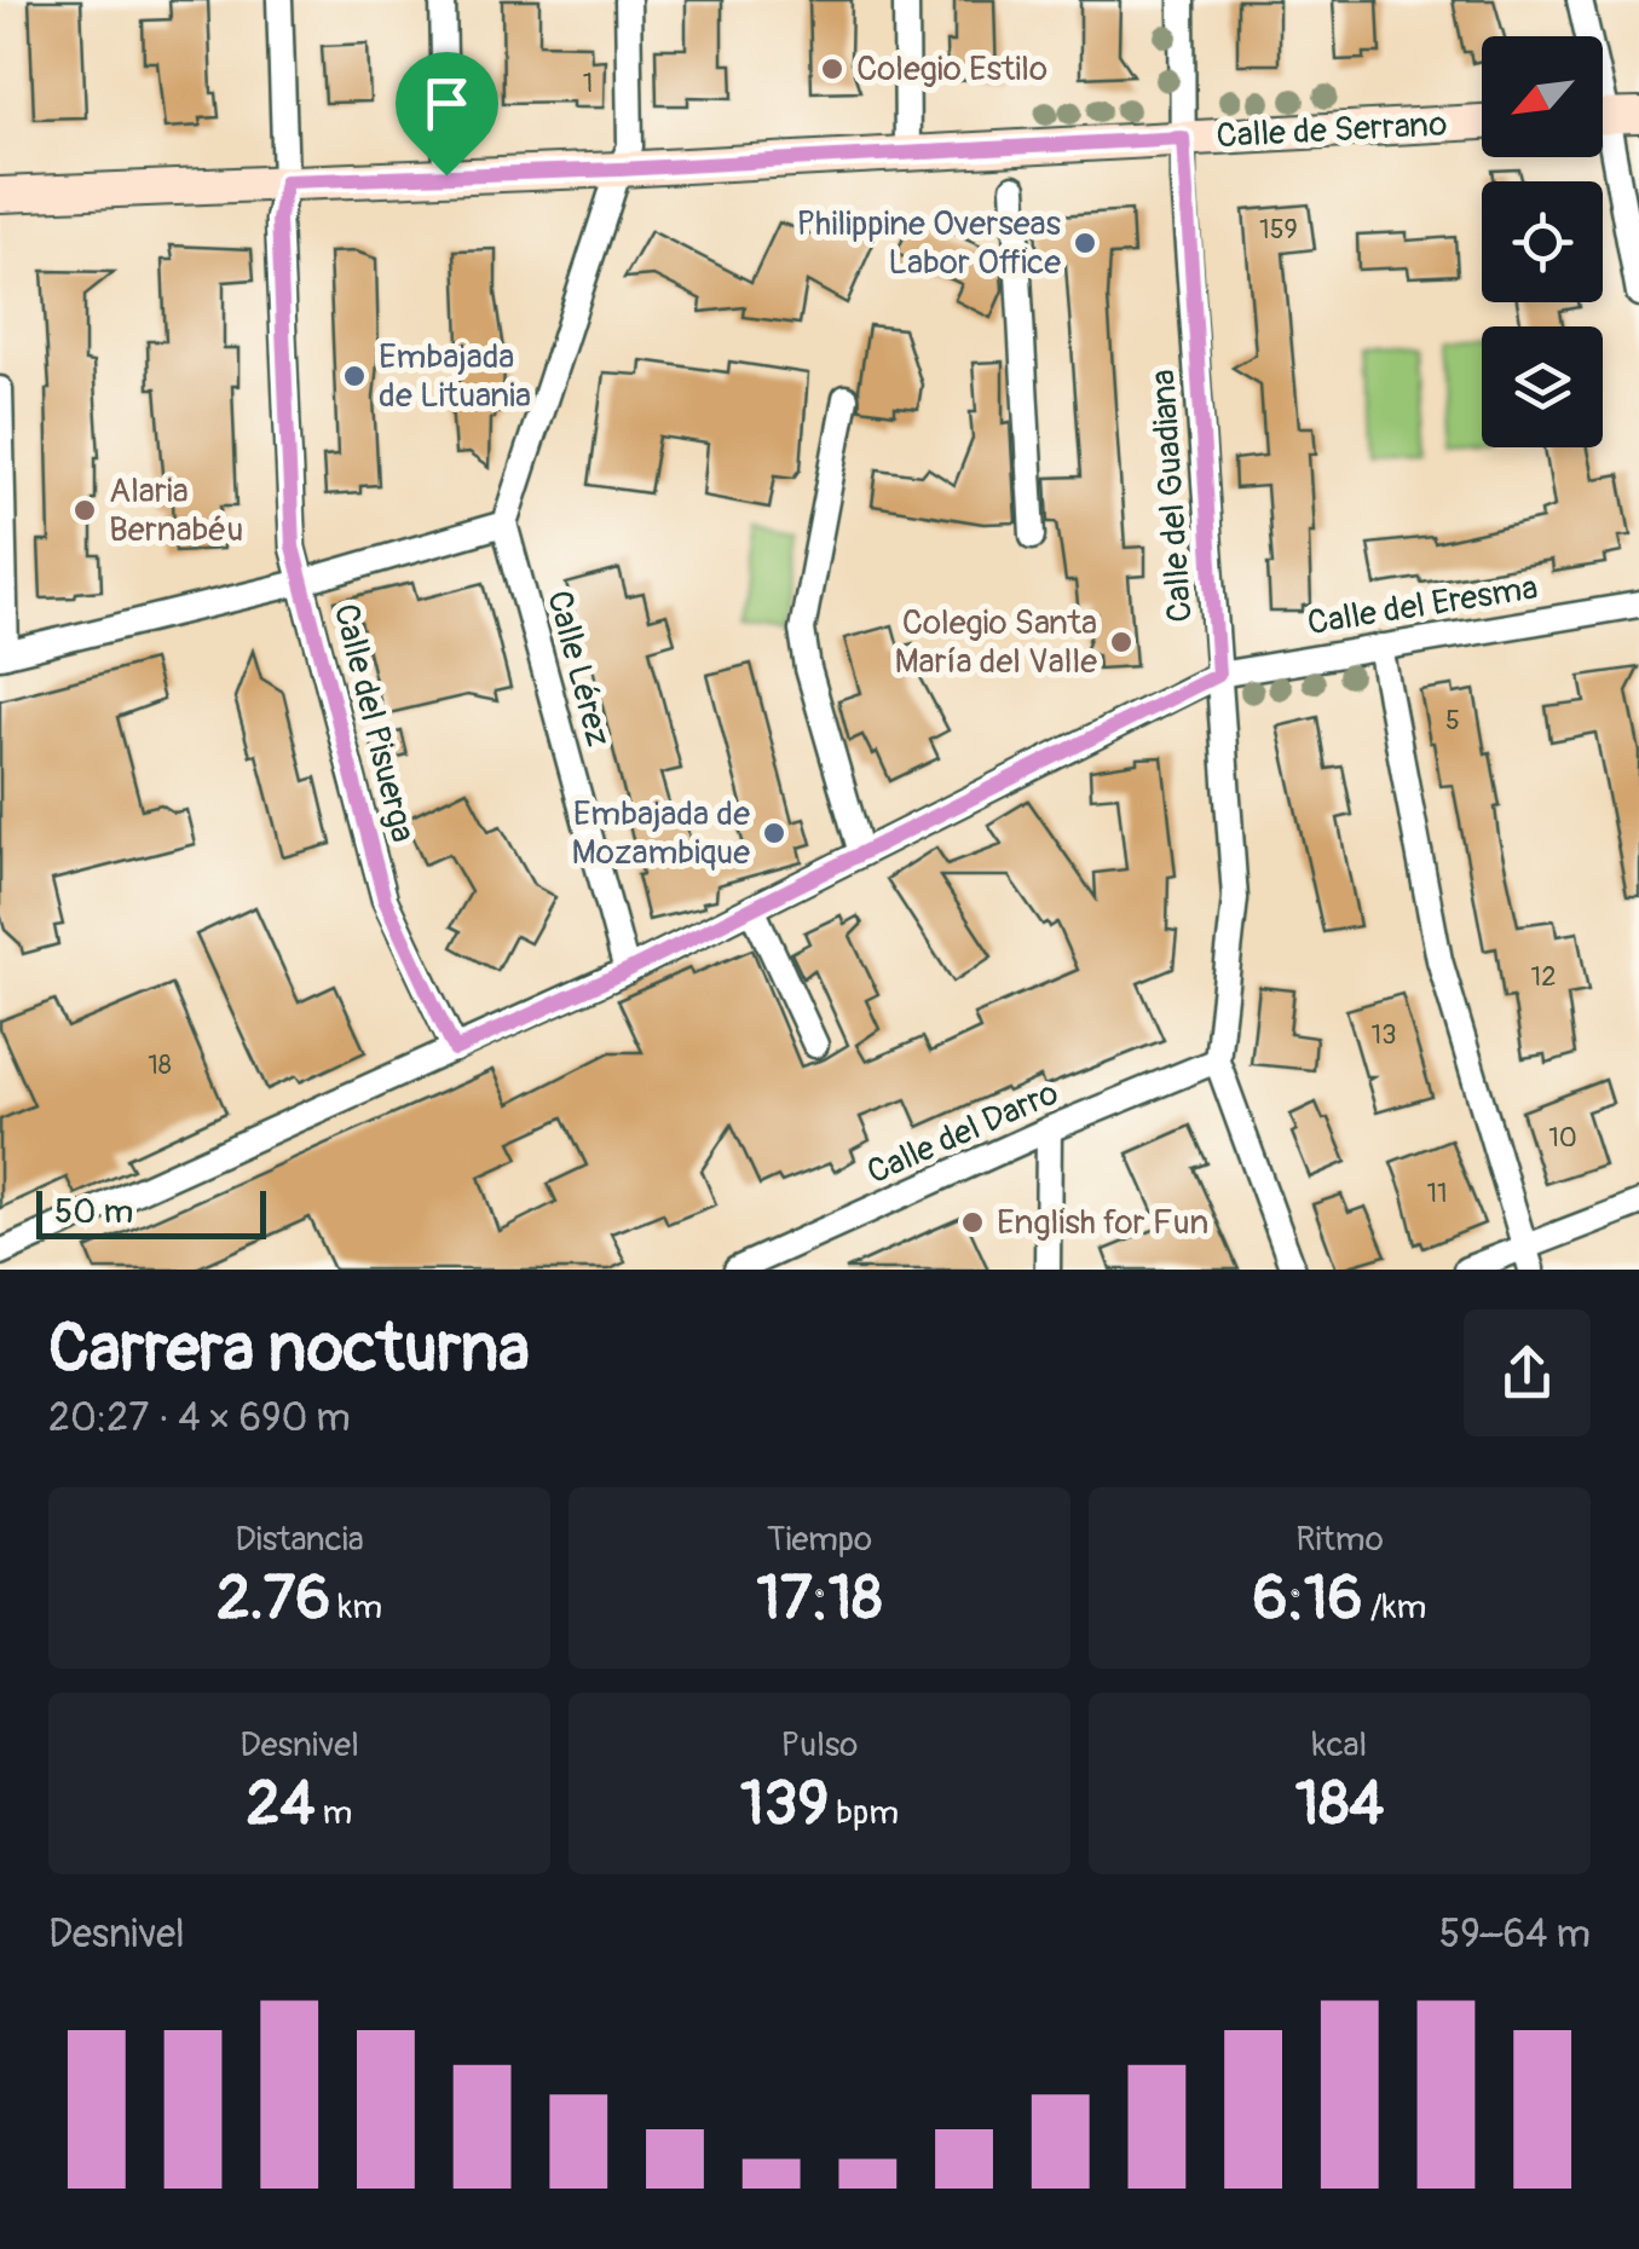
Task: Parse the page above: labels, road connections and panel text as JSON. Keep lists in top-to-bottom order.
{
  "streets": {
    "street": [
      "Calle de Serrano",
      "Calle del Guadiana",
      "Calle del Eresma",
      "Calle Lérez",
      "Calle del Pisuerga",
      "Calle del Darro"
    ]
  },
  "crossings": [
    ["Calle de Serrano", "Calle del Guadiana"],
    ["Calle de Serrano", "Calle del Pisuerga"],
    ["Calle del Guadiana", "Calle del Eresma"],
    ["Calle del Guadiana", "Calle del Darro"],
    ["Calle del Eresma", "Calle Lérez"],
    ["Calle del Eresma", "Calle del Pisuerga"]
  ],
  "places": [
    "Colegio Estilo",
    "Philippine Overseas Labor Office",
    "Embajada de Lituania",
    "Alaria Bernabéu",
    "Colegio Santa María del Valle",
    "Embajada de Mozambique",
    "English for Fun"
  ],
  "house_numbers": [
    "1",
    "159",
    "5",
    "12",
    "13",
    "18",
    "10",
    "11"
  ],
  "scale_bar": "50 m",
  "north": "bottom left",
  "page": {
    "scale": "50 m",
    "heading": ["Carrera nocturna", "20:27 · 4 × 690 m"],
    "stats": [
      ["Distancia", "2.76 km"],
      ["Tiempo", "17:18"],
      ["Ritmo", "6:16 /km"],
      ["Desnivel", "24 m"],
      ["Pulso", "139 bpm"],
      ["kcal", "184"]
    ],
    "chart": ["Desnivel", "59–64 m"]
  }
}
